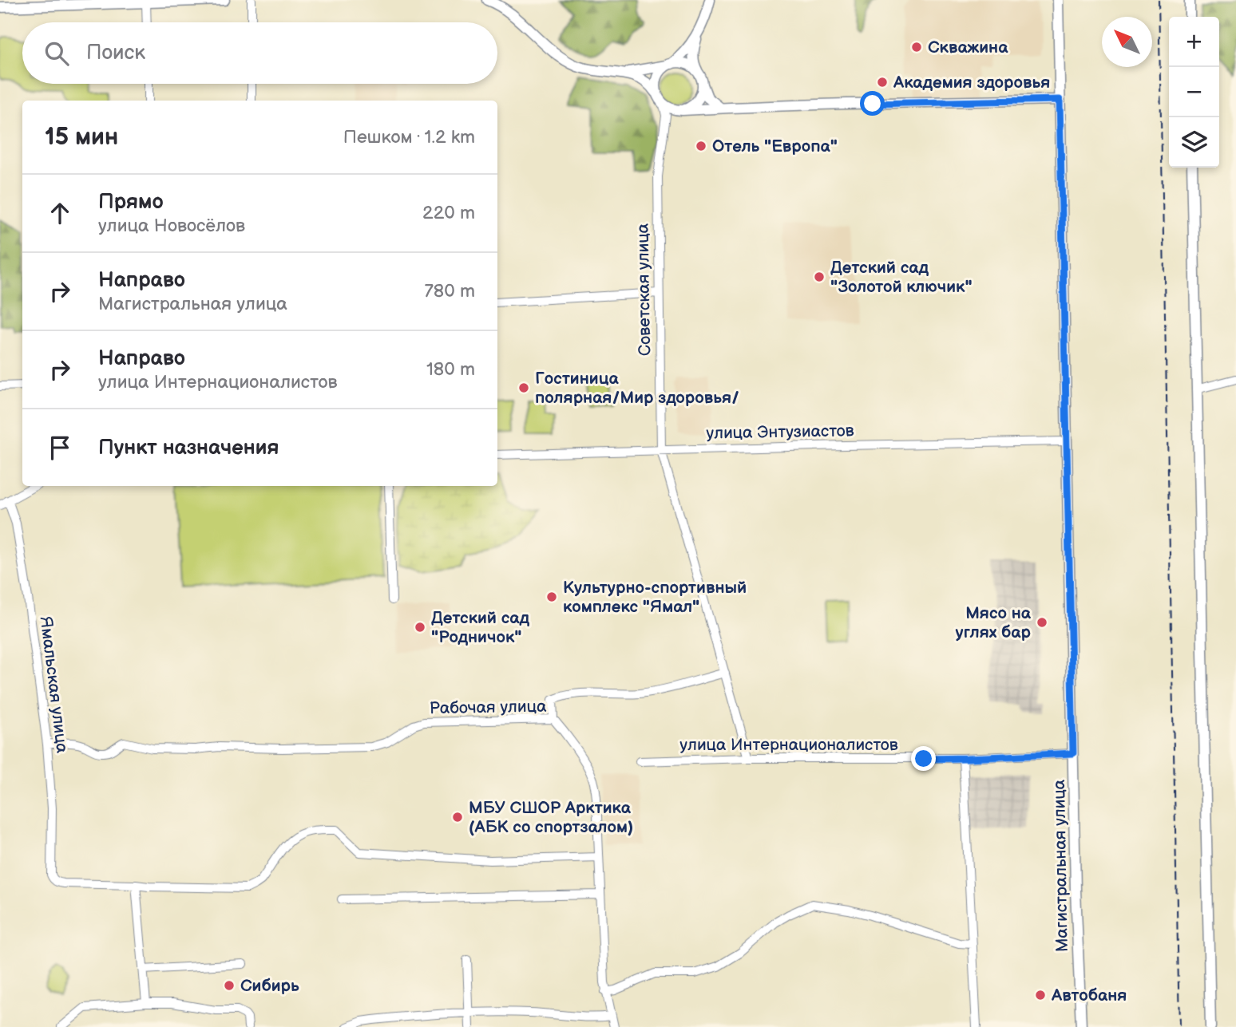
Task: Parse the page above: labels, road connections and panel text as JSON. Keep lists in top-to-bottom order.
{
  "streets": {
    "main road": ["Магистральная улица"],
    "street": [
      "Советская улица",
      "улица Энтузиастов",
      "Ямальская улица",
      "Рабочая улица",
      "улица Интернационалистов"
    ]
  },
  "crossings": [
    ["Советская улица", "улица Энтузиастов"],
    ["Советская улица", "улица Интернационалистов"],
    ["улица Энтузиастов", "Магистральная улица"],
    ["Ямальская улица", "Рабочая улица"],
    ["улица Интернационалистов", "Магистральная улица"]
  ],
  "places": [
    "Скважина",
    "Академия здоровья",
    "Отель \"Европа\"",
    "Детский сад \"Золотой ключик\"",
    "Гостиница полярная/Мир здоровья/",
    "Культурно-спортивный комплекс \"Ямал\"",
    "Мясо на углях бар",
    "Детский сад \"Родничок\"",
    "МБУ СШОР Арктика (АБК со спортзалом)",
    "Сибирь",
    "Автобаня"
  ],
  "north": "top left",
  "page": {
    "map_buttons": ["+", "−"],
    "search": "Поиск",
    "heading": ["15 мин", "Пешком · 1.2 km"],
    "list": [
      ["Прямо", "улица Новосёлов", "220 m"],
      ["Направо", "Магистральная улица", "780 m"],
      ["Направо", "улица Интернационалистов", "180 m"],
      "Пункт назначения"
    ]
  }
}
